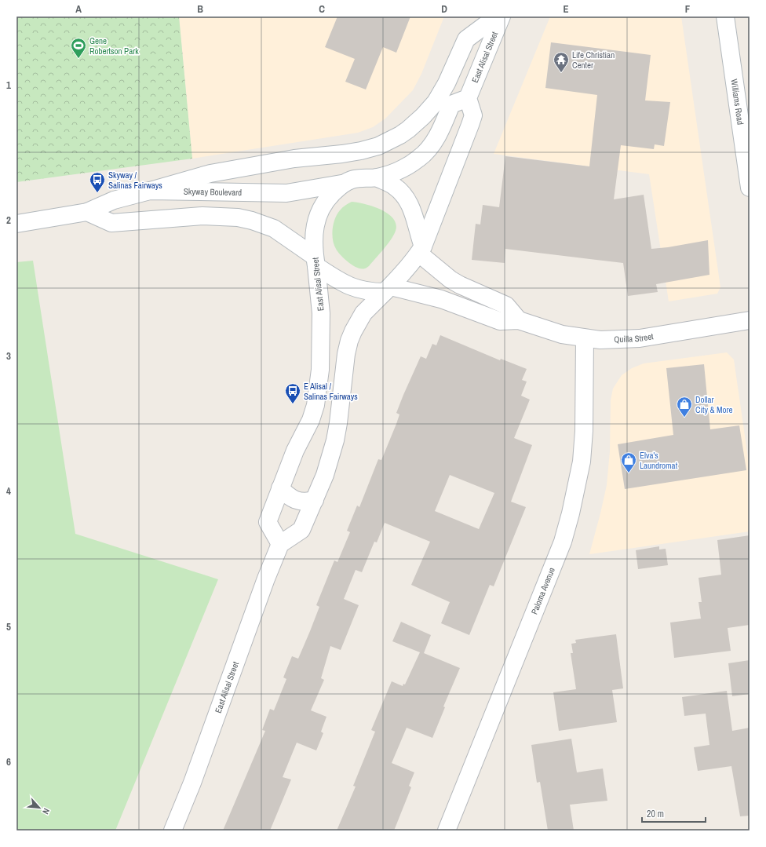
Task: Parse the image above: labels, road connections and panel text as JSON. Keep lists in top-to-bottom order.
{
  "streets": {
    "street": [
      "East Alisal Street",
      "Williams Road",
      "Skyway Boulevard",
      "Quilla Street",
      "Paloma Avenue"
    ]
  },
  "crossings": [
    ["East Alisal Street", "Skyway Boulevard"],
    ["East Alisal Street", "Quilla Street"],
    ["Skyway Boulevard", "Quilla Street"],
    ["Quilla Street", "Paloma Avenue"]
  ],
  "places": {
    "sports": ["Gene Robertson Park"],
    "temple": ["Life Christian Center"],
    "bus stop": ["Skyway / Salinas Fairways", "E Alisal / Salinas Fairways"],
    "shop": ["Dollar City & More", "Elva's Laundromat"]
  },
  "scale_bar": "20 m",
  "north": "bottom right",
  "grid": {
    "columns": [
      "A",
      "B",
      "C",
      "D",
      "E",
      "F"
    ],
    "rows": [
      "1",
      "2",
      "3",
      "4",
      "5",
      "6"
    ]
  }
}
